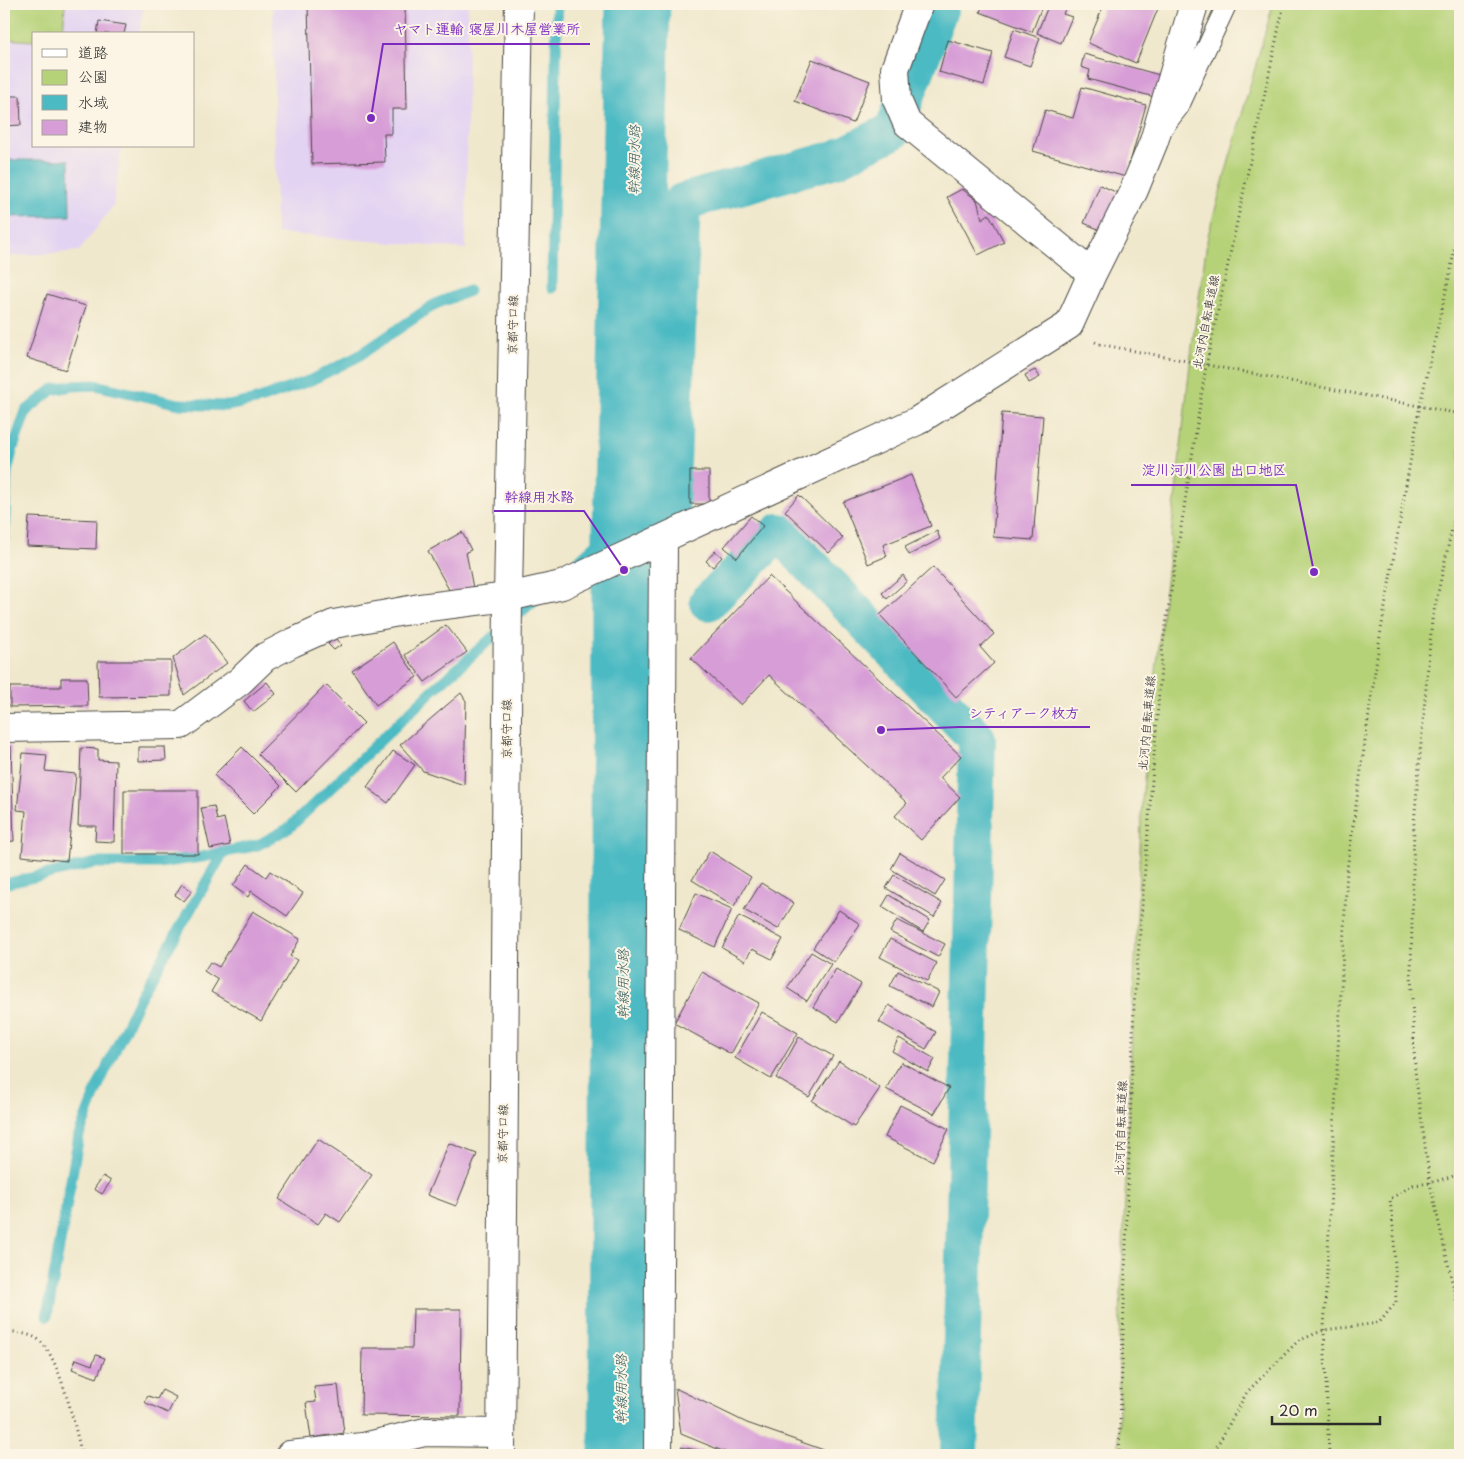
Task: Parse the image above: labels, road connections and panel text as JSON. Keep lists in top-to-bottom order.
{
  "streets": {
    "street": ["京都守口線"],
    "path": ["北河内自転車道線"]
  },
  "water": ["幹線用水路"],
  "places": [
    "ヤマト運輸 寝屋川木屋営業所",
    "幹線用水路",
    "淀川河川公園 出口地区",
    "シティアーク枚方"
  ],
  "legend": [
    "道路",
    "公園",
    "水域",
    "建物"
  ],
  "scale_bar": "20 m"
}
